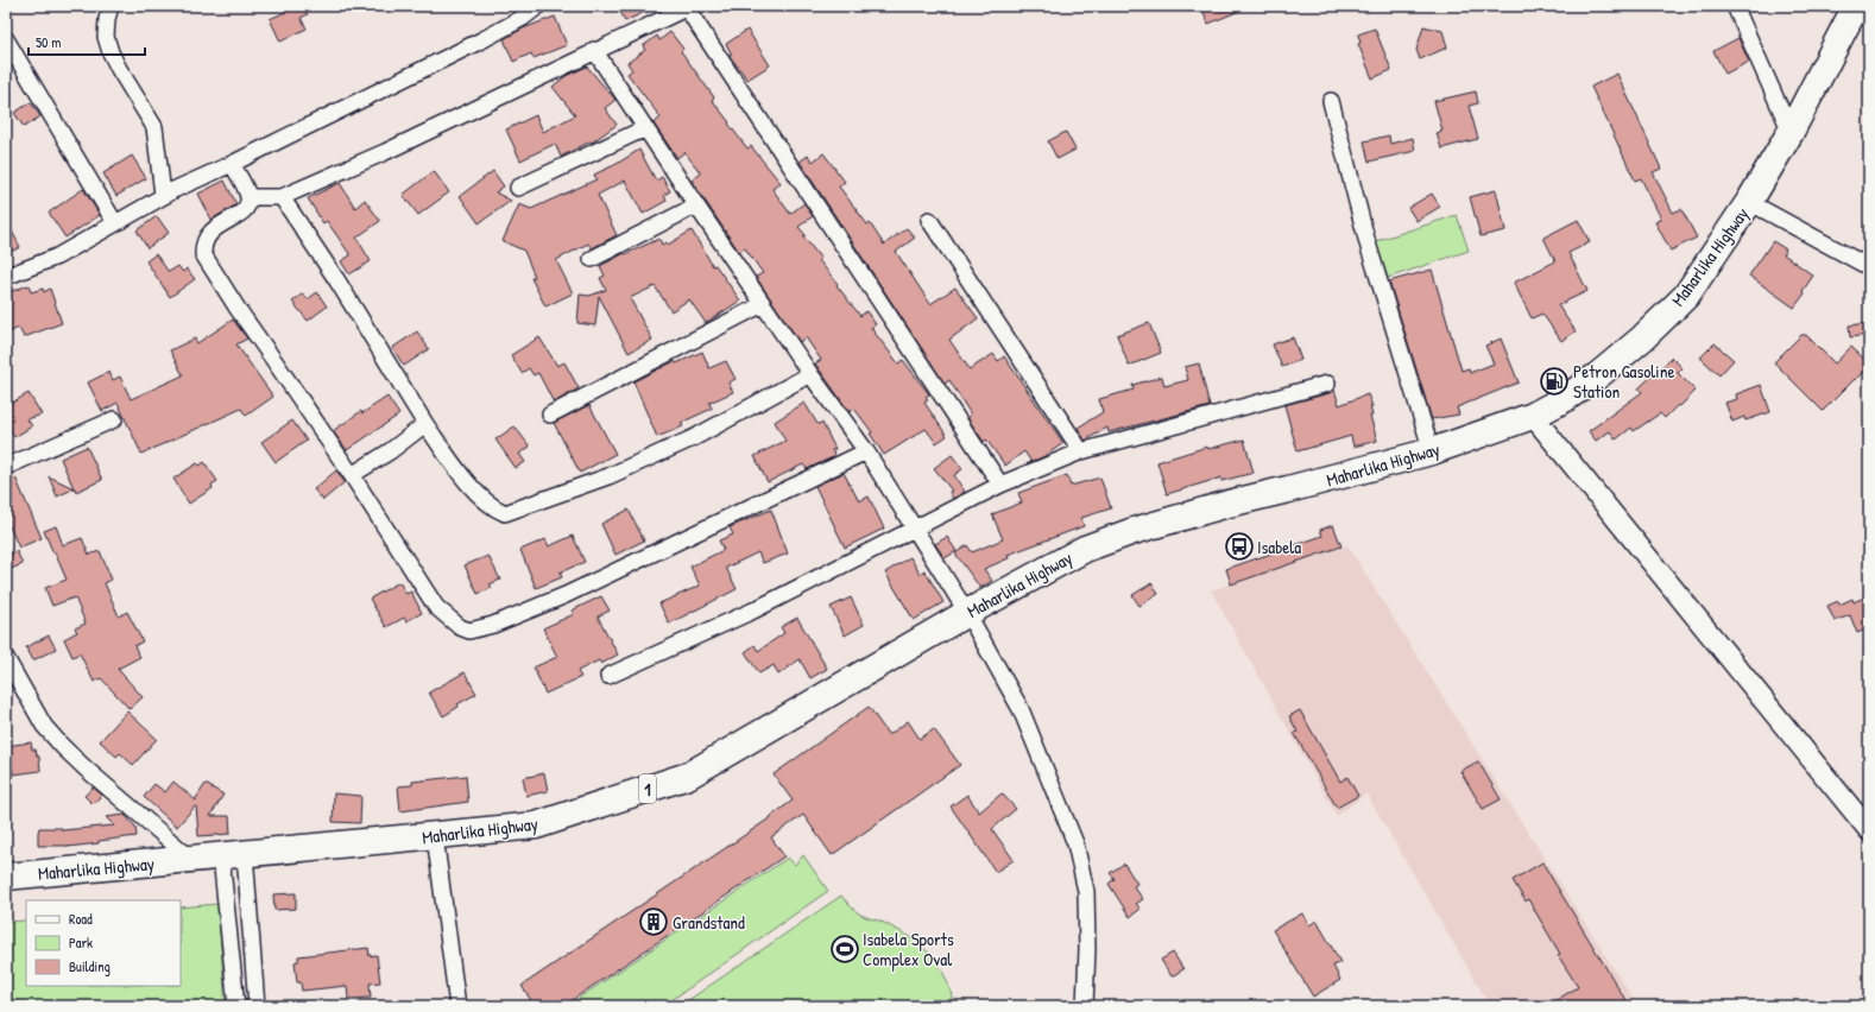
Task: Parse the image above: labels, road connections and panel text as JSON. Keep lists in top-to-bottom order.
{
  "streets": {
    "highway": ["Maharlika Highway", "1"]
  },
  "places": {
    "fuel station": ["Petron Gasoline Station"],
    "bus stop": ["Isabela"],
    "building": ["Grandstand"],
    "sports": ["Isabela Sports Complex Oval"]
  },
  "legend": ["Road", "Park", "Building"],
  "scale_bar": "50 m"
}
